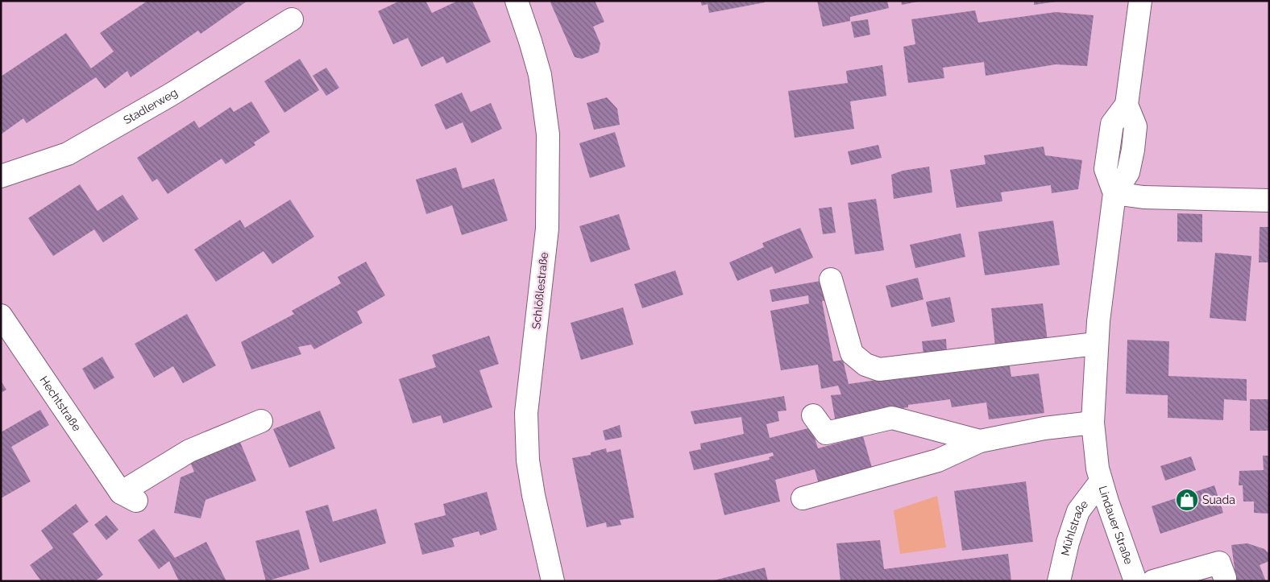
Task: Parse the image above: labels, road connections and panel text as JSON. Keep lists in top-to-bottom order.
{
  "streets": {
    "street": [
      "Stadlerweg",
      "Schlößlestraße",
      "Hechtstraße",
      "Lindauer Straße",
      "Mühlstraße"
    ]
  },
  "crossings": [
    ["Lindauer Straße", "Mühlstraße"]
  ],
  "places": {
    "shop": ["Suada"]
  }
}
